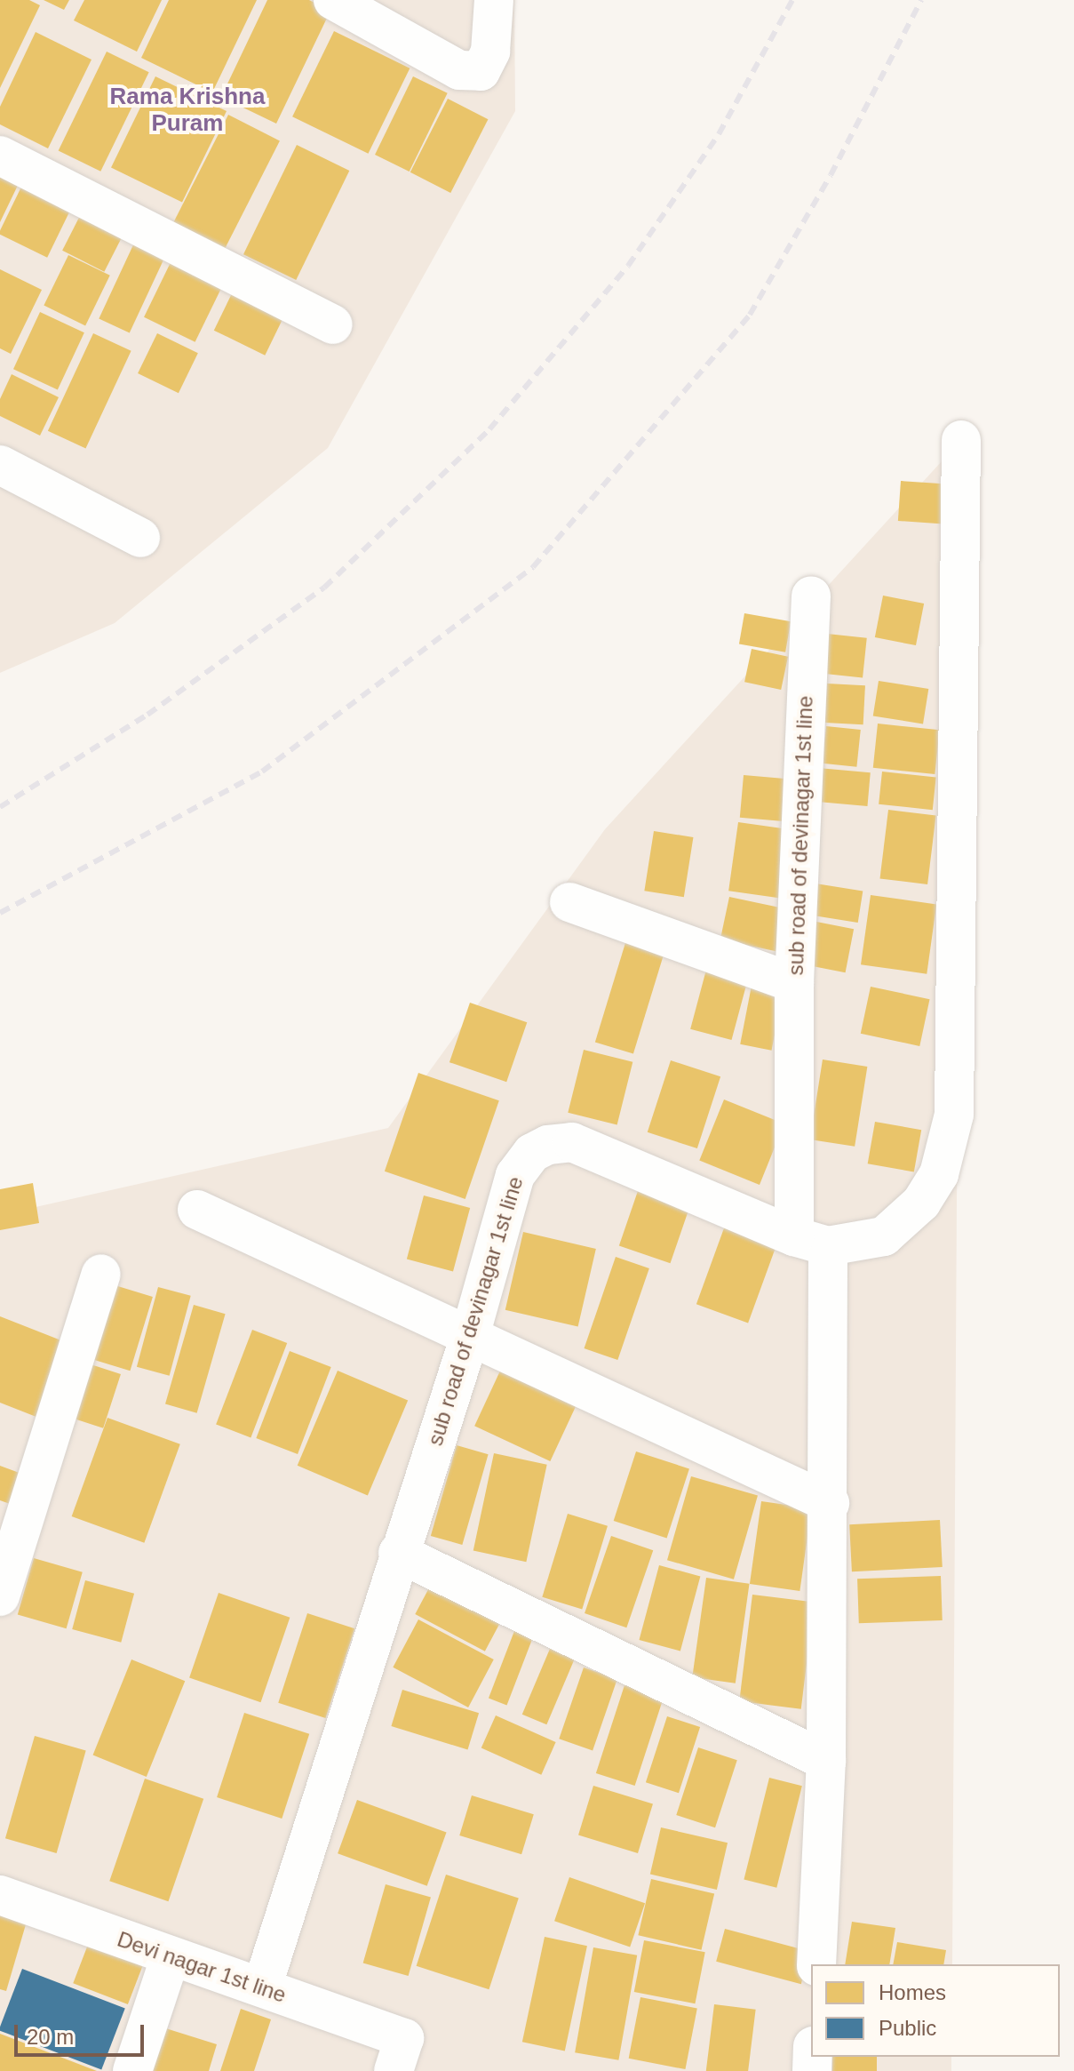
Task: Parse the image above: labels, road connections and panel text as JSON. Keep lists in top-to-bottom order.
{
  "streets": {
    "street": ["sub road of devinagar 1st line", "Devi nagar 1st line"]
  },
  "crossings": [
    ["sub road of devinagar 1st line", "Devi nagar 1st line"]
  ],
  "districts": ["Rama Krishna Puram"],
  "legend": ["Homes", "Public"],
  "scale_bar": "20 m"
}
